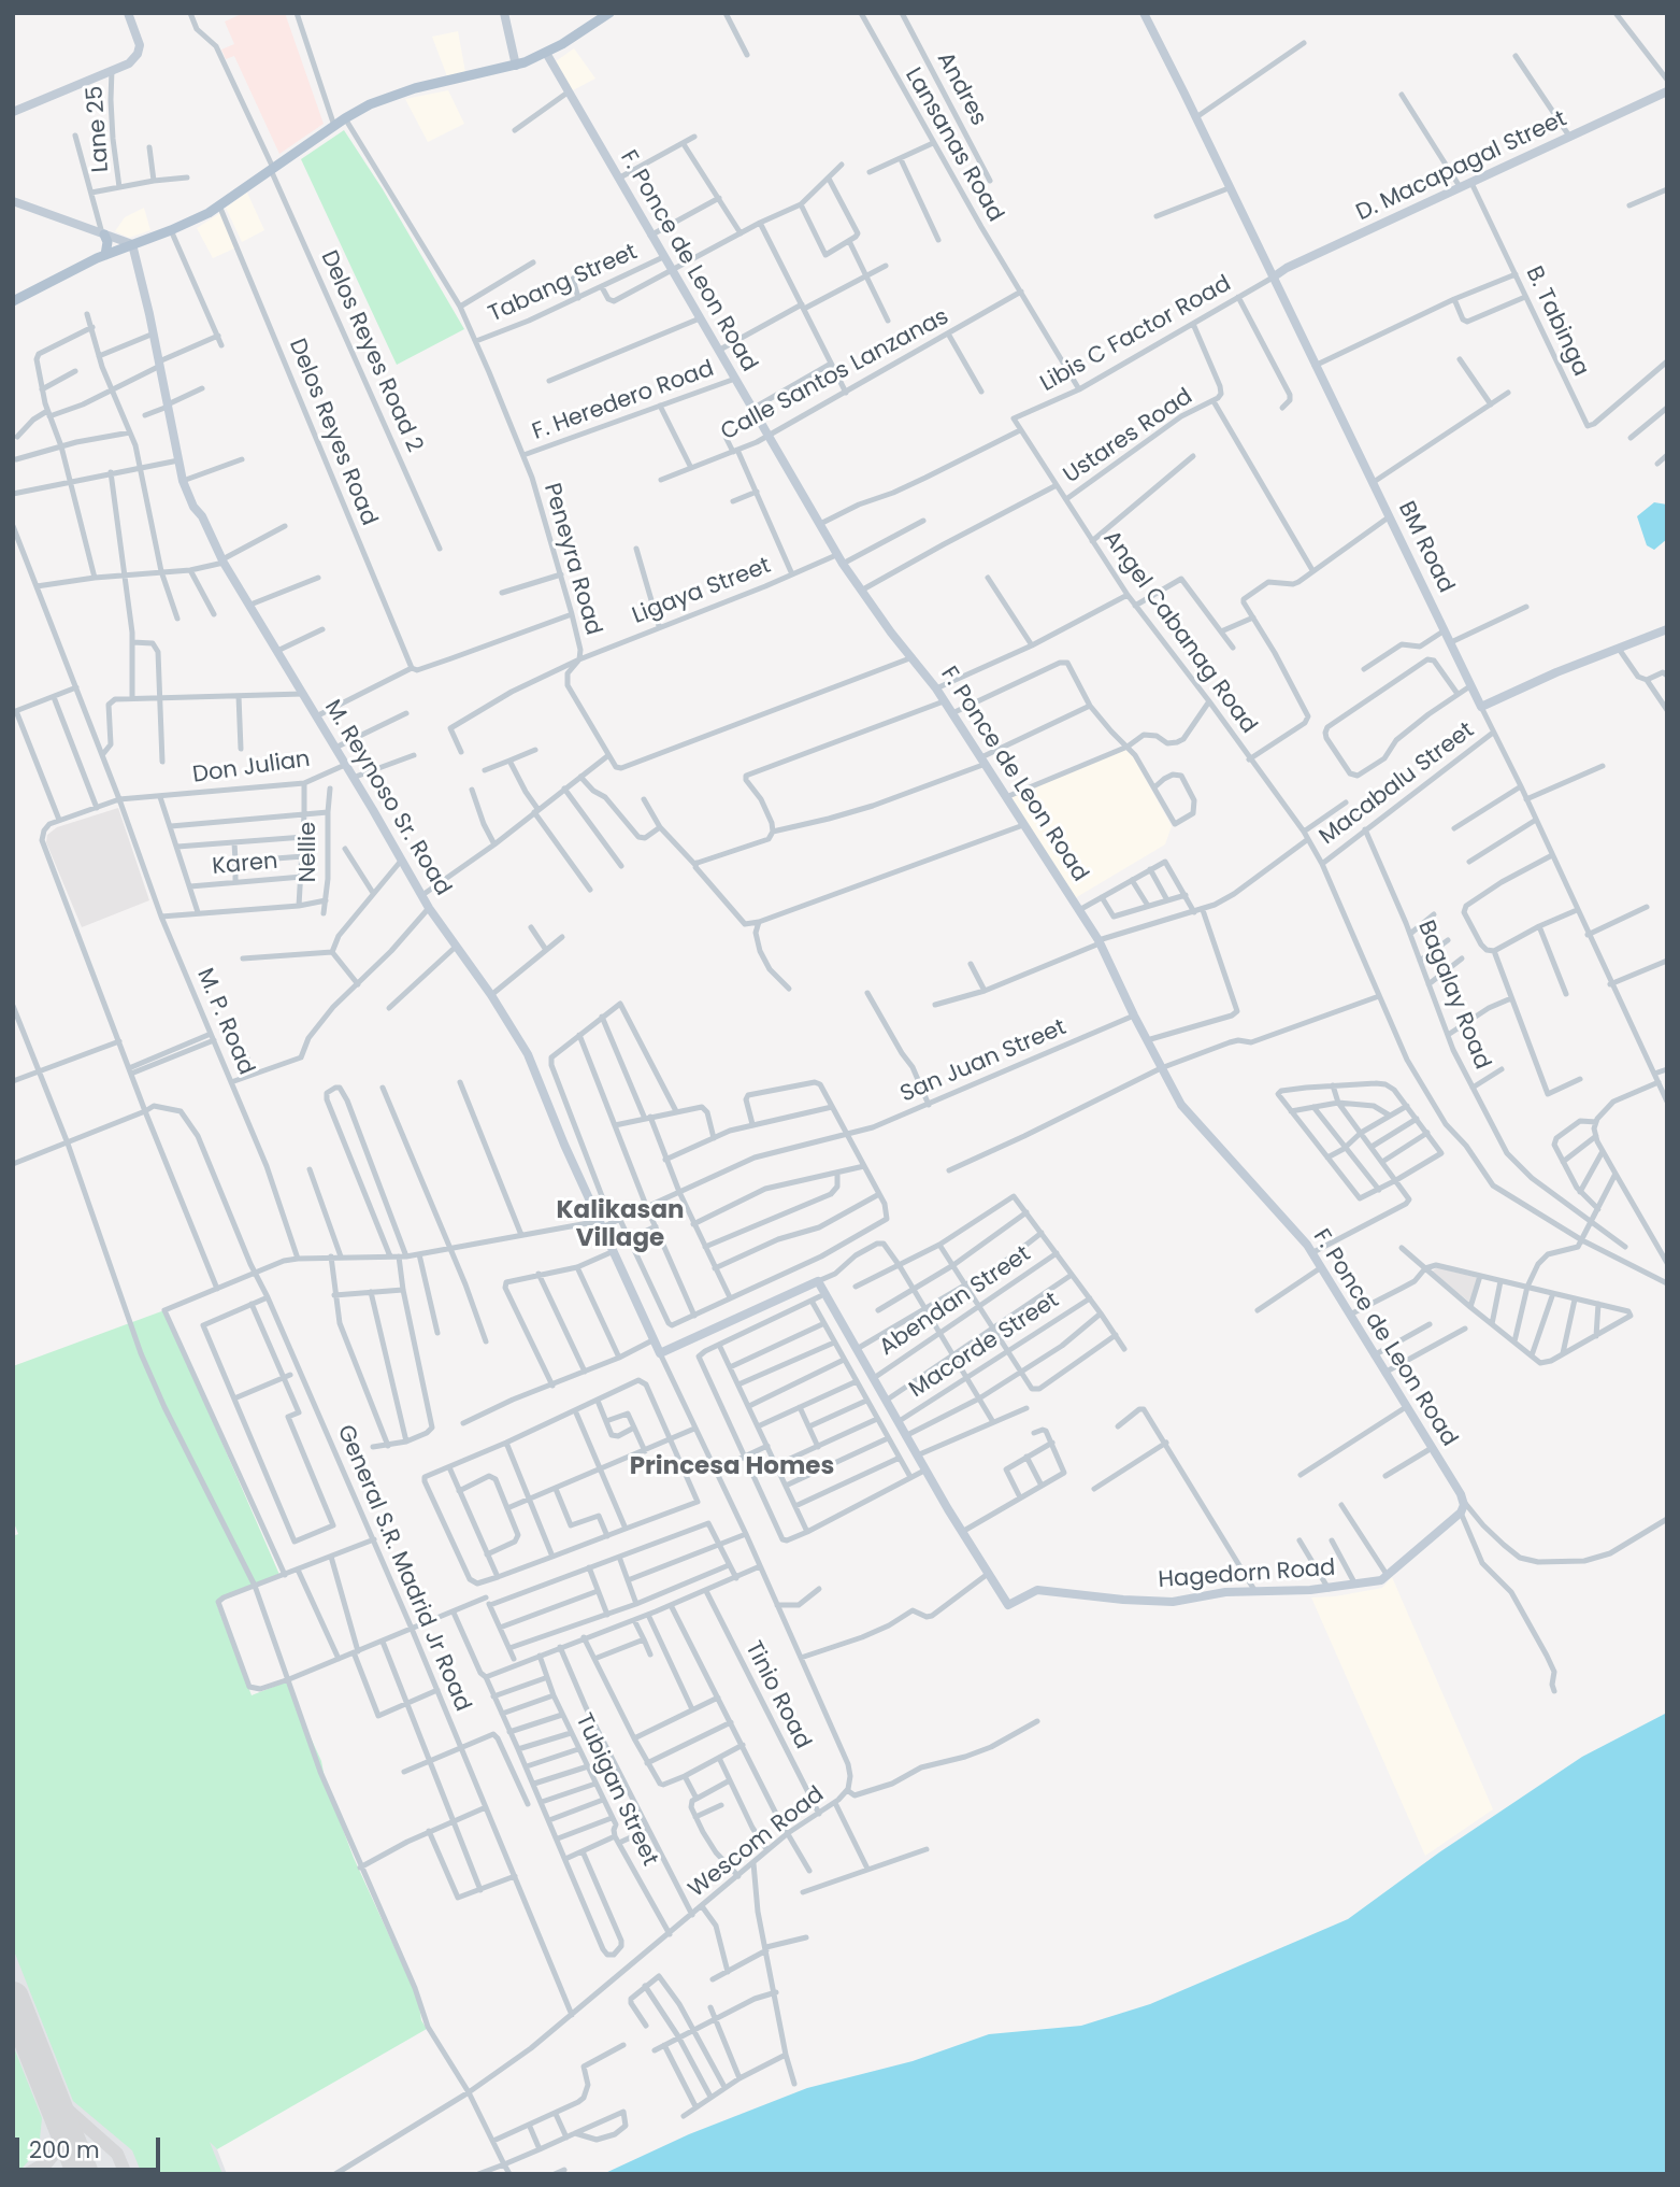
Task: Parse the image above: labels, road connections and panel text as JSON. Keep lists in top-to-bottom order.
{
  "streets": {
    "street": [
      "Andres",
      "Lane 25",
      "Lansanas Road",
      "D. Macapagal Street",
      "F. Ponce de Leon Road",
      "Tabang Street",
      "B. Tabinga",
      "Libis C Factor Road",
      "Delos Reyes Road 2",
      "Calle Santos Lanzanas",
      "F. Heredero Road",
      "Delos Reyes Road",
      "Ustares Road",
      "BM Road",
      "Peneyra Road",
      "Ligaya Street",
      "Angel Cabanag Road",
      "Don Julian",
      "Macabalu Street",
      "M. Reynoso Sr. Road",
      "Nellie",
      "Karen",
      "Bagalay Road",
      "M. P. Road",
      "San Juan Street",
      "Abendan Street",
      "Macorde Street",
      "General S.R. Madrid Jr Road",
      "Hagedorn Road",
      "Tinio Road",
      "Tubigan Street",
      "Wescom Road"
    ]
  },
  "crossings": [
    ["Lansanas Road", "Libis C Factor Road"],
    ["Lansanas Road", "Calle Santos Lanzanas"],
    ["D. Macapagal Street", "B. Tabinga"],
    ["D. Macapagal Street", "Libis C Factor Road"],
    ["D. Macapagal Street", "BM Road"],
    ["F. Ponce de Leon Road", "Tabang Street"],
    ["F. Ponce de Leon Road", "Calle Santos Lanzanas"],
    ["F. Ponce de Leon Road", "F. Heredero Road"],
    ["F. Ponce de Leon Road", "Ligaya Street"],
    ["F. Ponce de Leon Road", "San Juan Street"],
    ["F. Ponce de Leon Road", "Hagedorn Road"],
    ["Tabang Street", "Peneyra Road"],
    ["Libis C Factor Road", "Ustares Road"],
    ["Libis C Factor Road", "BM Road"],
    ["Libis C Factor Road", "Angel Cabanag Road"],
    ["F. Heredero Road", "Peneyra Road"],
    ["Ustares Road", "Angel Cabanag Road"],
    ["BM Road", "Macabalu Street"],
    ["Peneyra Road", "Ligaya Street"],
    ["Angel Cabanag Road", "Macabalu Street"],
    ["Don Julian", "M. Reynoso Sr. Road"],
    ["Don Julian", "Nellie"],
    ["Don Julian", "M. P. Road"],
    ["Macabalu Street", "Bagalay Road"],
    ["M. Reynoso Sr. Road", "San Juan Street"],
    ["M. Reynoso Sr. Road", "Wescom Road"],
    ["General S.R. Madrid Jr Road", "Wescom Road"],
    ["Tinio Road", "Wescom Road"],
    ["Tubigan Street", "Wescom Road"]
  ],
  "districts": ["Kalikasan Village", "Princesa Homes"],
  "scale_bar": "200 m"
}
